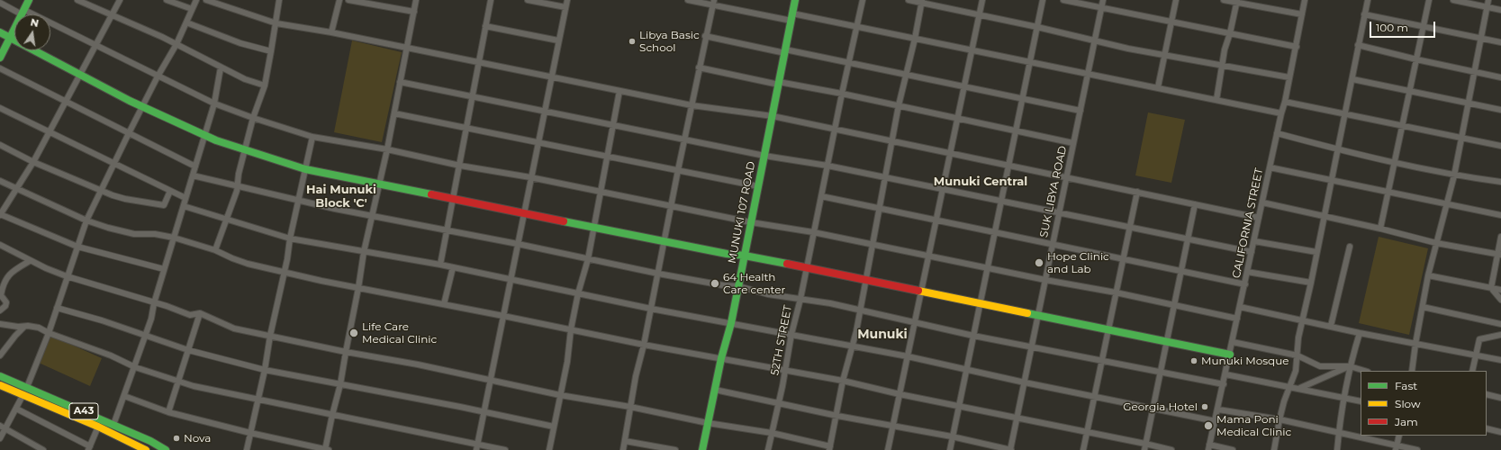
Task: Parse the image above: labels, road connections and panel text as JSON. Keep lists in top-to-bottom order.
{
  "streets": {
    "main road": ["MUNUKI 107 ROAD", "A43"],
    "street": ["SUK LIBYA ROAD", "CALIFORNIA STREET", "52TH STREET"]
  },
  "districts": ["Munuki Central", "Hai Munuki Block 'C'", "Munuki"],
  "places": [
    "Libya Basic School",
    "Hope Clinic and Lab",
    "64 Health Care center",
    "Life Care Medical Clinic",
    "Munuki Mosque",
    "Georgia Hotel",
    "Mama Poni Medical Clinic",
    "Nova"
  ],
  "legend": ["Fast", "Slow", "Jam"],
  "scale_bar": "100 m",
  "north": "top"
}
